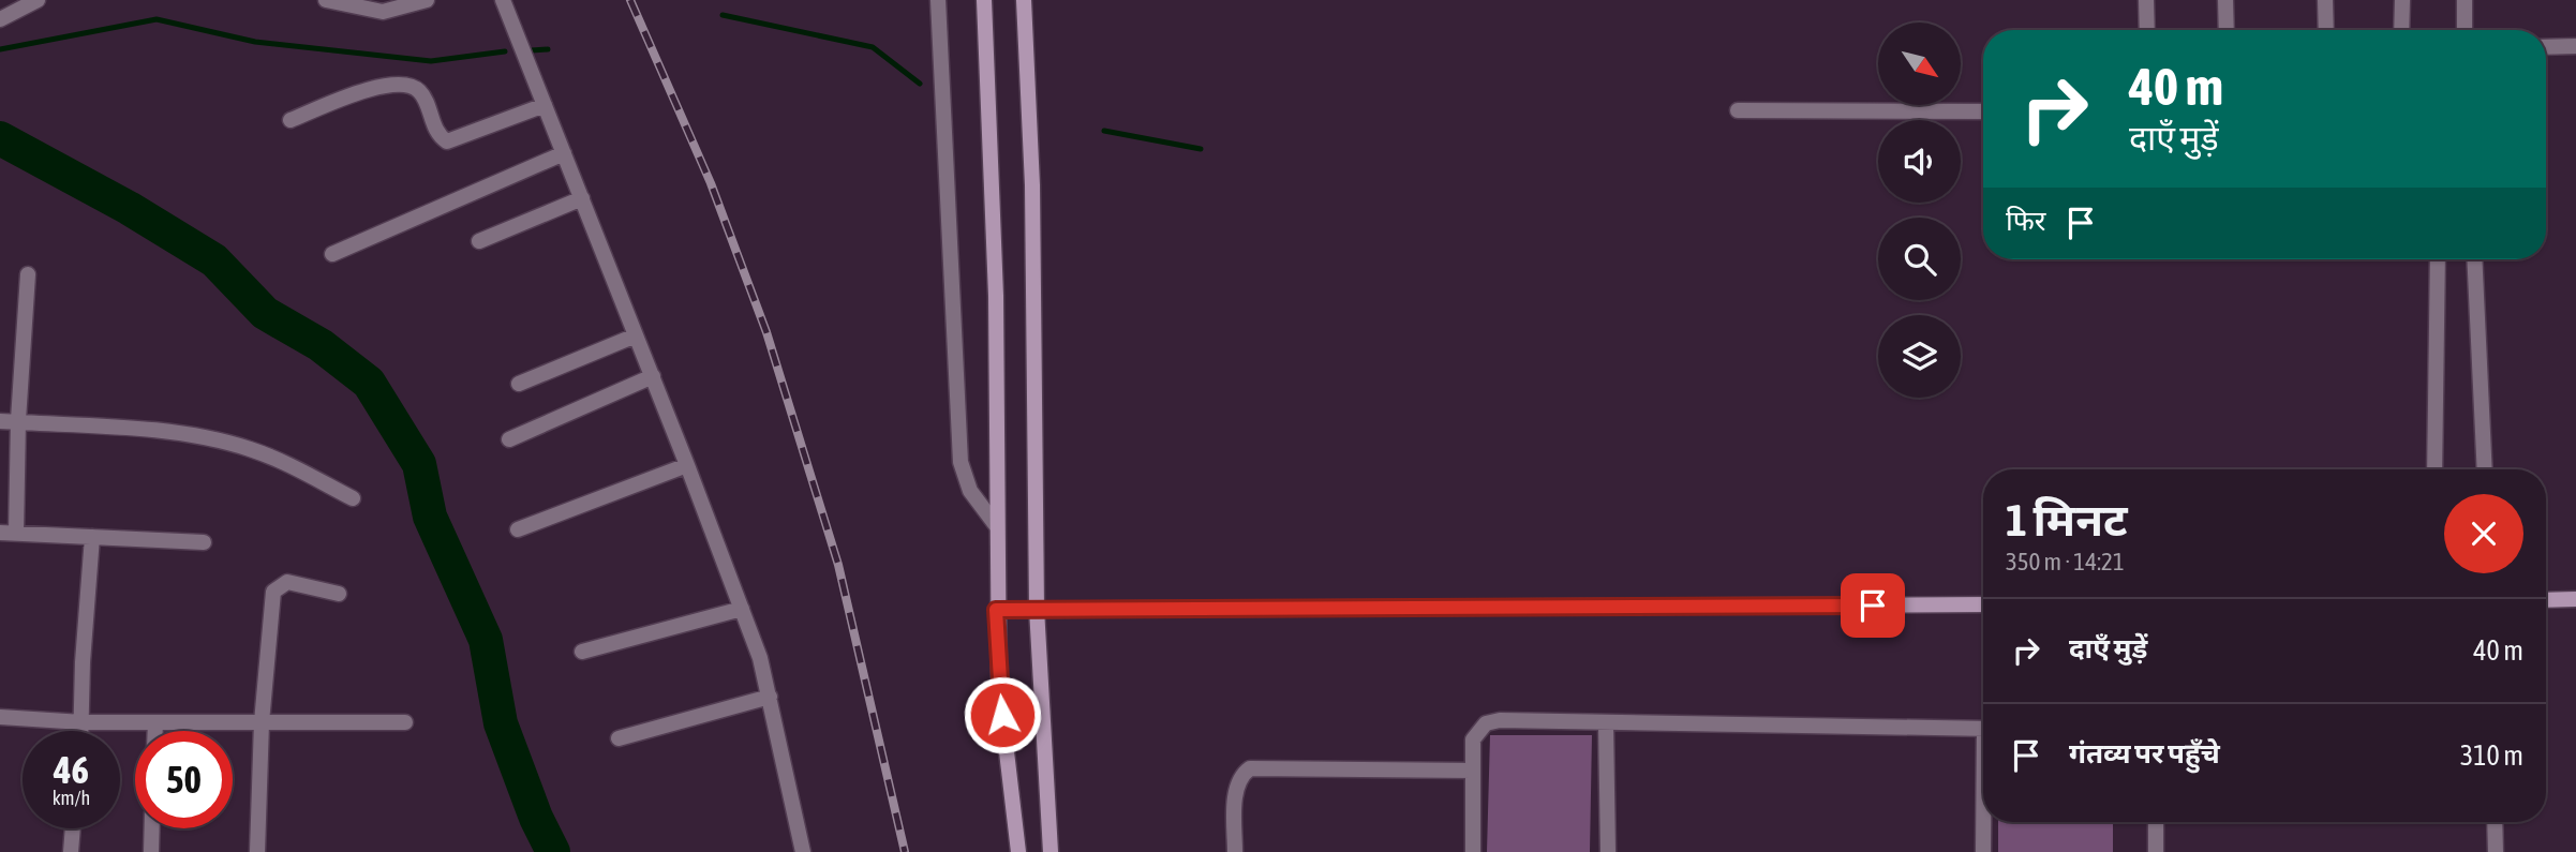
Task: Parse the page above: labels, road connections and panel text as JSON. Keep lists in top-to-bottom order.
{
  "north": "bottom right",
  "page": {
    "turn": ["40 m", "दाएँ मुड़ें"],
    "then": "फिर",
    "heading": ["1 मिनट", "350 m · 14:21"],
    "list": [
      {
        "name": "दाएँ मुड़ें",
        "value": "40 m"
      },
      {
        "name": "गंतव्य पर पहुँचे",
        "value": "310 m"
      }
    ],
    "speed": "46 km/h",
    "limit": "50"
  }
}
